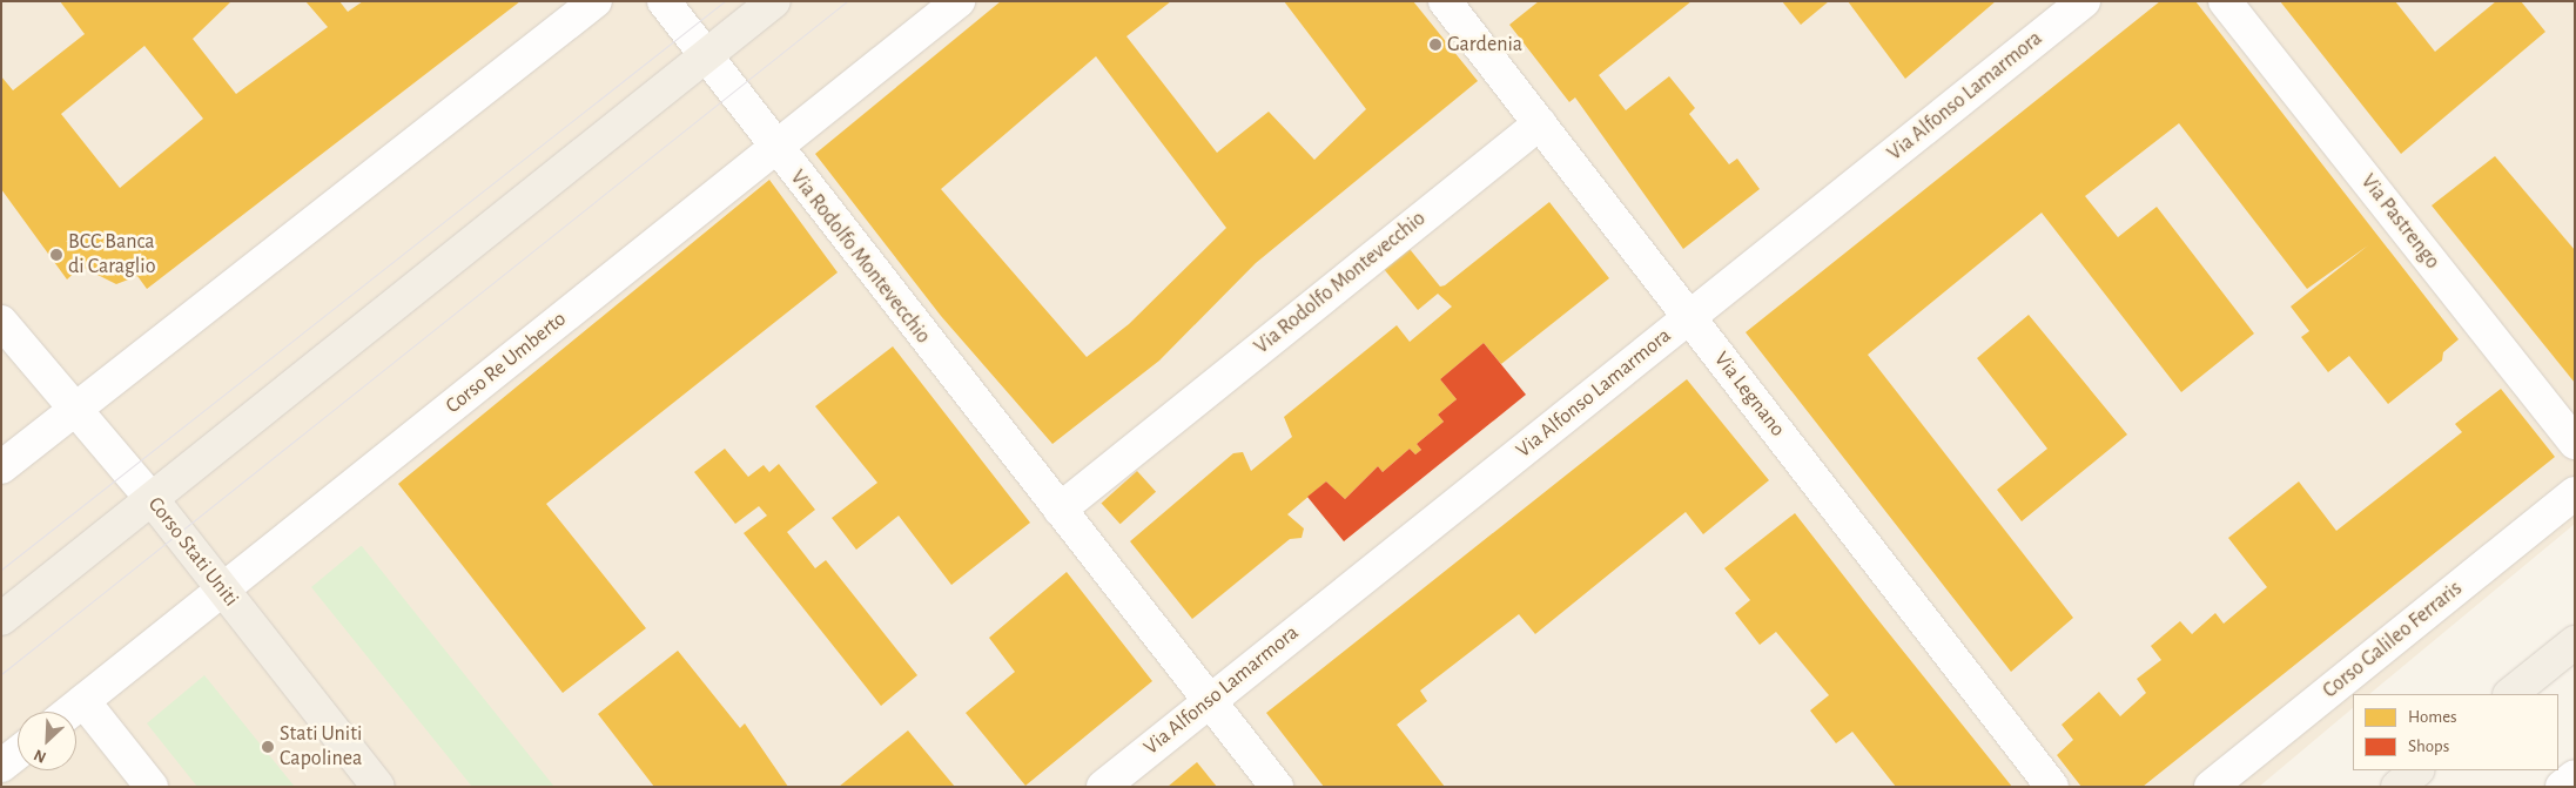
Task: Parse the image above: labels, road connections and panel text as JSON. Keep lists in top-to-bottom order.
{
  "streets": {
    "main road": ["Corso Stati Uniti"],
    "street": [
      "Via Alfonso Lamarmora",
      "Via Pastrengo",
      "Via Rodolfo Montevecchio",
      "Corso Re Umberto",
      "Via Legnano",
      "Corso Galileo Ferraris"
    ]
  },
  "crossings": [
    ["Via Alfonso Lamarmora", "Via Rodolfo Montevecchio"],
    ["Via Alfonso Lamarmora", "Via Legnano"],
    ["Via Rodolfo Montevecchio", "Corso Re Umberto"],
    ["Via Rodolfo Montevecchio", "Via Legnano"],
    ["Corso Re Umberto", "Corso Stati Uniti"]
  ],
  "places": ["Gardenia", "BCC Banca di Caraglio", "Stati Uniti Capolinea"],
  "legend": ["Homes", "Shops"],
  "north": "bottom left"
}
